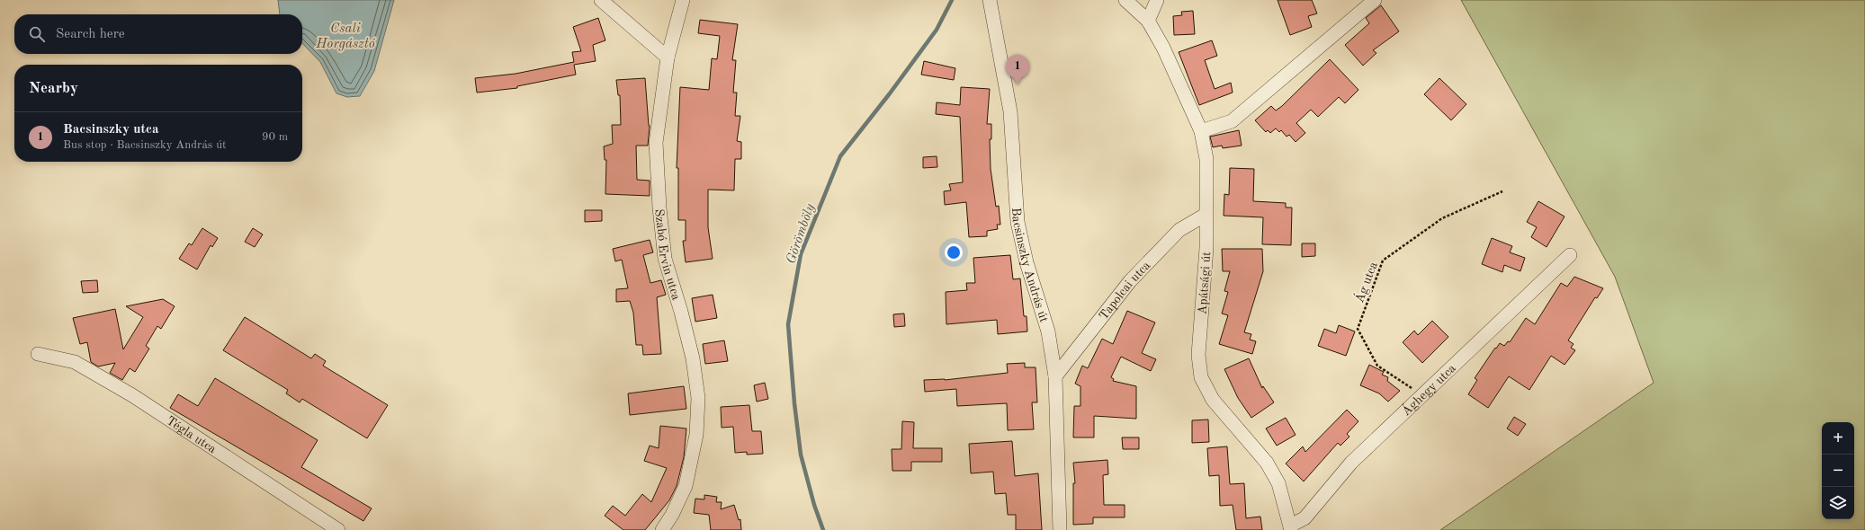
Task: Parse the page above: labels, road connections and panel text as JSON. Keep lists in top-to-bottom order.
{
  "streets": {
    "street": [
      "Szabó Ervin utca",
      "Bacsinszky András út",
      "Apátsági út",
      "Tapolcai utca",
      "Ághegy utca",
      "Tégla utca"
    ],
    "path": ["Ág utca"]
  },
  "crossings": [
    ["Bacsinszky András út", "Tapolcai utca"],
    ["Ág utca", "Ághegy utca"],
    ["Apátsági út", "Tapolcai utca"],
    ["Apátsági út", "Ághegy utca"]
  ],
  "water": ["Csali Horgásztó", "Görömböly"],
  "page": {
    "search": "Search here",
    "pins": "1",
    "heading": "Nearby",
    "list": [
      {
        "mark": "1",
        "name": "Bacsinszky utca",
        "note": "Bus stop · Bacsinszky András út",
        "value": "90 m"
      }
    ],
    "map_buttons": ["+", "−"]
  }
}
